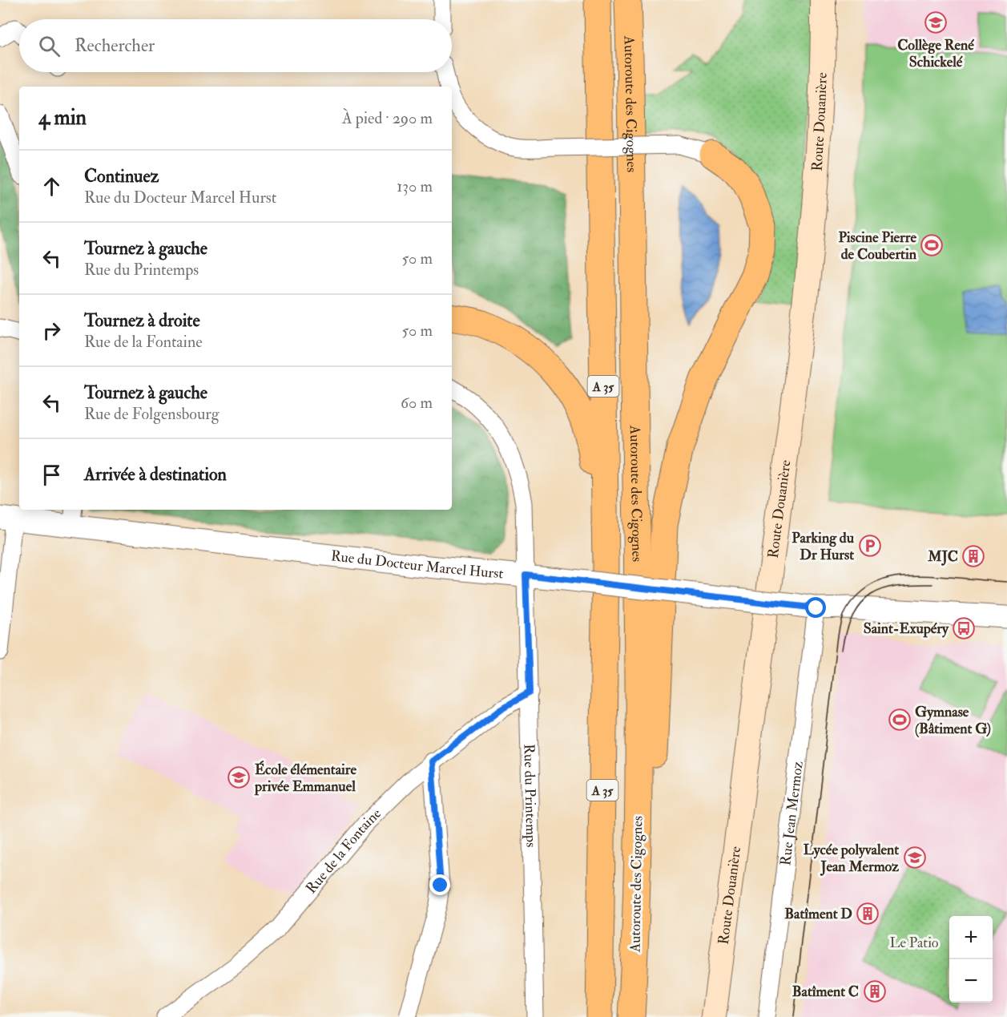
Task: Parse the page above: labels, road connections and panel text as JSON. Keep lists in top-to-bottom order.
{
  "streets": {
    "highway": ["Autoroute des Cigognes", "A 35"],
    "main road": ["Route Douanière"],
    "street": [
      "Rue du Docteur Marcel Hurst",
      "Rue du Printemps",
      "Rue Jean Mermoz",
      "Rue de la Fontaine"
    ]
  },
  "crossings": [
    ["Rue du Docteur Marcel Hurst", "Rue du Printemps"],
    ["Rue du Docteur Marcel Hurst", "Rue Jean Mermoz"],
    ["Rue du Printemps", "Rue de la Fontaine"]
  ],
  "parks": ["Le Patio"],
  "places": {
    "school or university": ["Collège René Schickelé", "École élémentaire privée Emmanuel", "Lycée polyvalent Jean Mermoz"],
    "sports": ["Piscine Pierre de Coubertin", "Gymnase (Bâtiment G)"],
    "parking": ["Parking du Dr Hurst"],
    "building": ["MJC", "Batîment D", "Batîment C"],
    "bus stop": ["Saint-Exupéry"]
  },
  "page": {
    "search": "Rechercher",
    "heading": ["4 min", "À pied · 290 m"],
    "list": [
      ["Continuez", "Rue du Docteur Marcel Hurst", "130 m"],
      ["Tournez à gauche", "Rue du Printemps", "50 m"],
      ["Tournez à droite", "Rue de la Fontaine", "50 m"],
      ["Tournez à gauche", "Rue de Folgensbourg", "60 m"],
      "Arrivée à destination"
    ],
    "map_buttons": ["+", "−"]
  }
}
